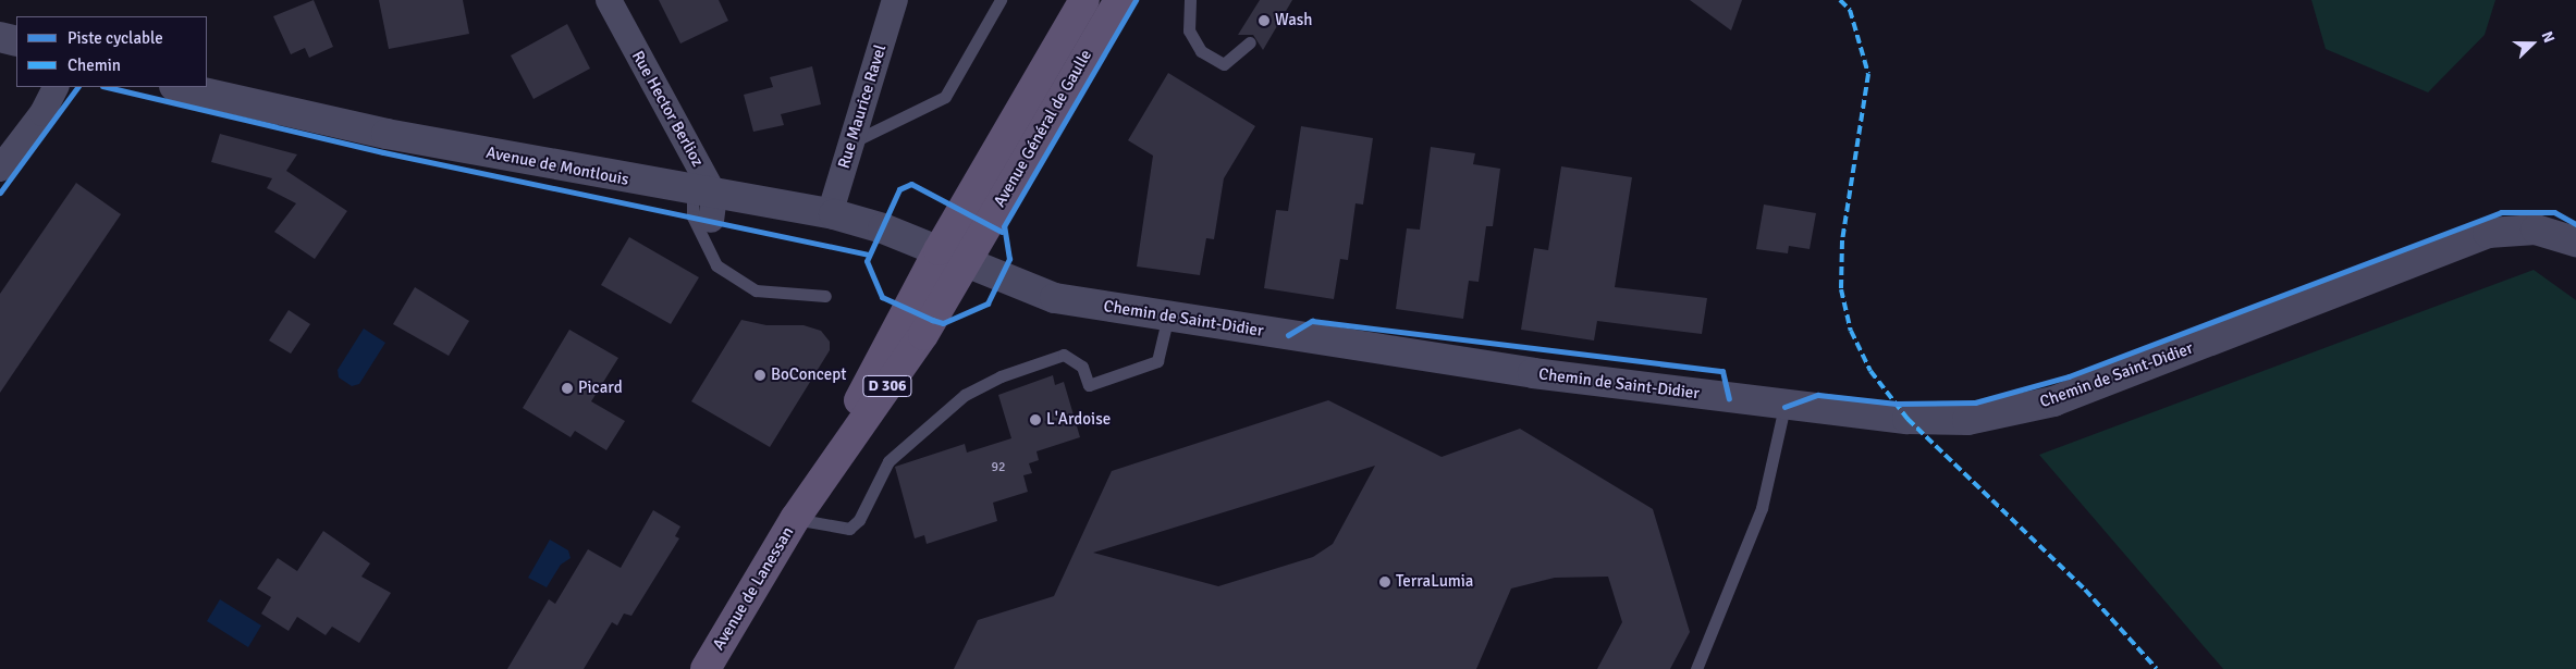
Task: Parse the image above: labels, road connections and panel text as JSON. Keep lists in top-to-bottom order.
{
  "streets": {
    "main road": ["Avenue Général de Gaulle", "D 306", "Avenue de Lanessan"],
    "street": [
      "Rue Maurice Ravel",
      "Rue Hector Berlioz",
      "Avenue de Montlouis",
      "Chemin de Saint-Didier"
    ]
  },
  "crossings": [
    ["Rue Maurice Ravel", "Avenue de Montlouis"],
    ["Rue Hector Berlioz", "Avenue de Montlouis"],
    ["Avenue Général de Gaulle", "Avenue de Montlouis"],
    ["Avenue Général de Gaulle", "Chemin de Saint-Didier"],
    ["Avenue Général de Gaulle", "Avenue de Lanessan"],
    ["Avenue de Montlouis", "Chemin de Saint-Didier"]
  ],
  "places": [
    "Wash",
    "BoConcept",
    "Picard",
    "L'Ardoise",
    "TerraLumia"
  ],
  "house_numbers": ["92"],
  "legend": ["Piste cyclable", "Chemin"],
  "north": "right"
}
